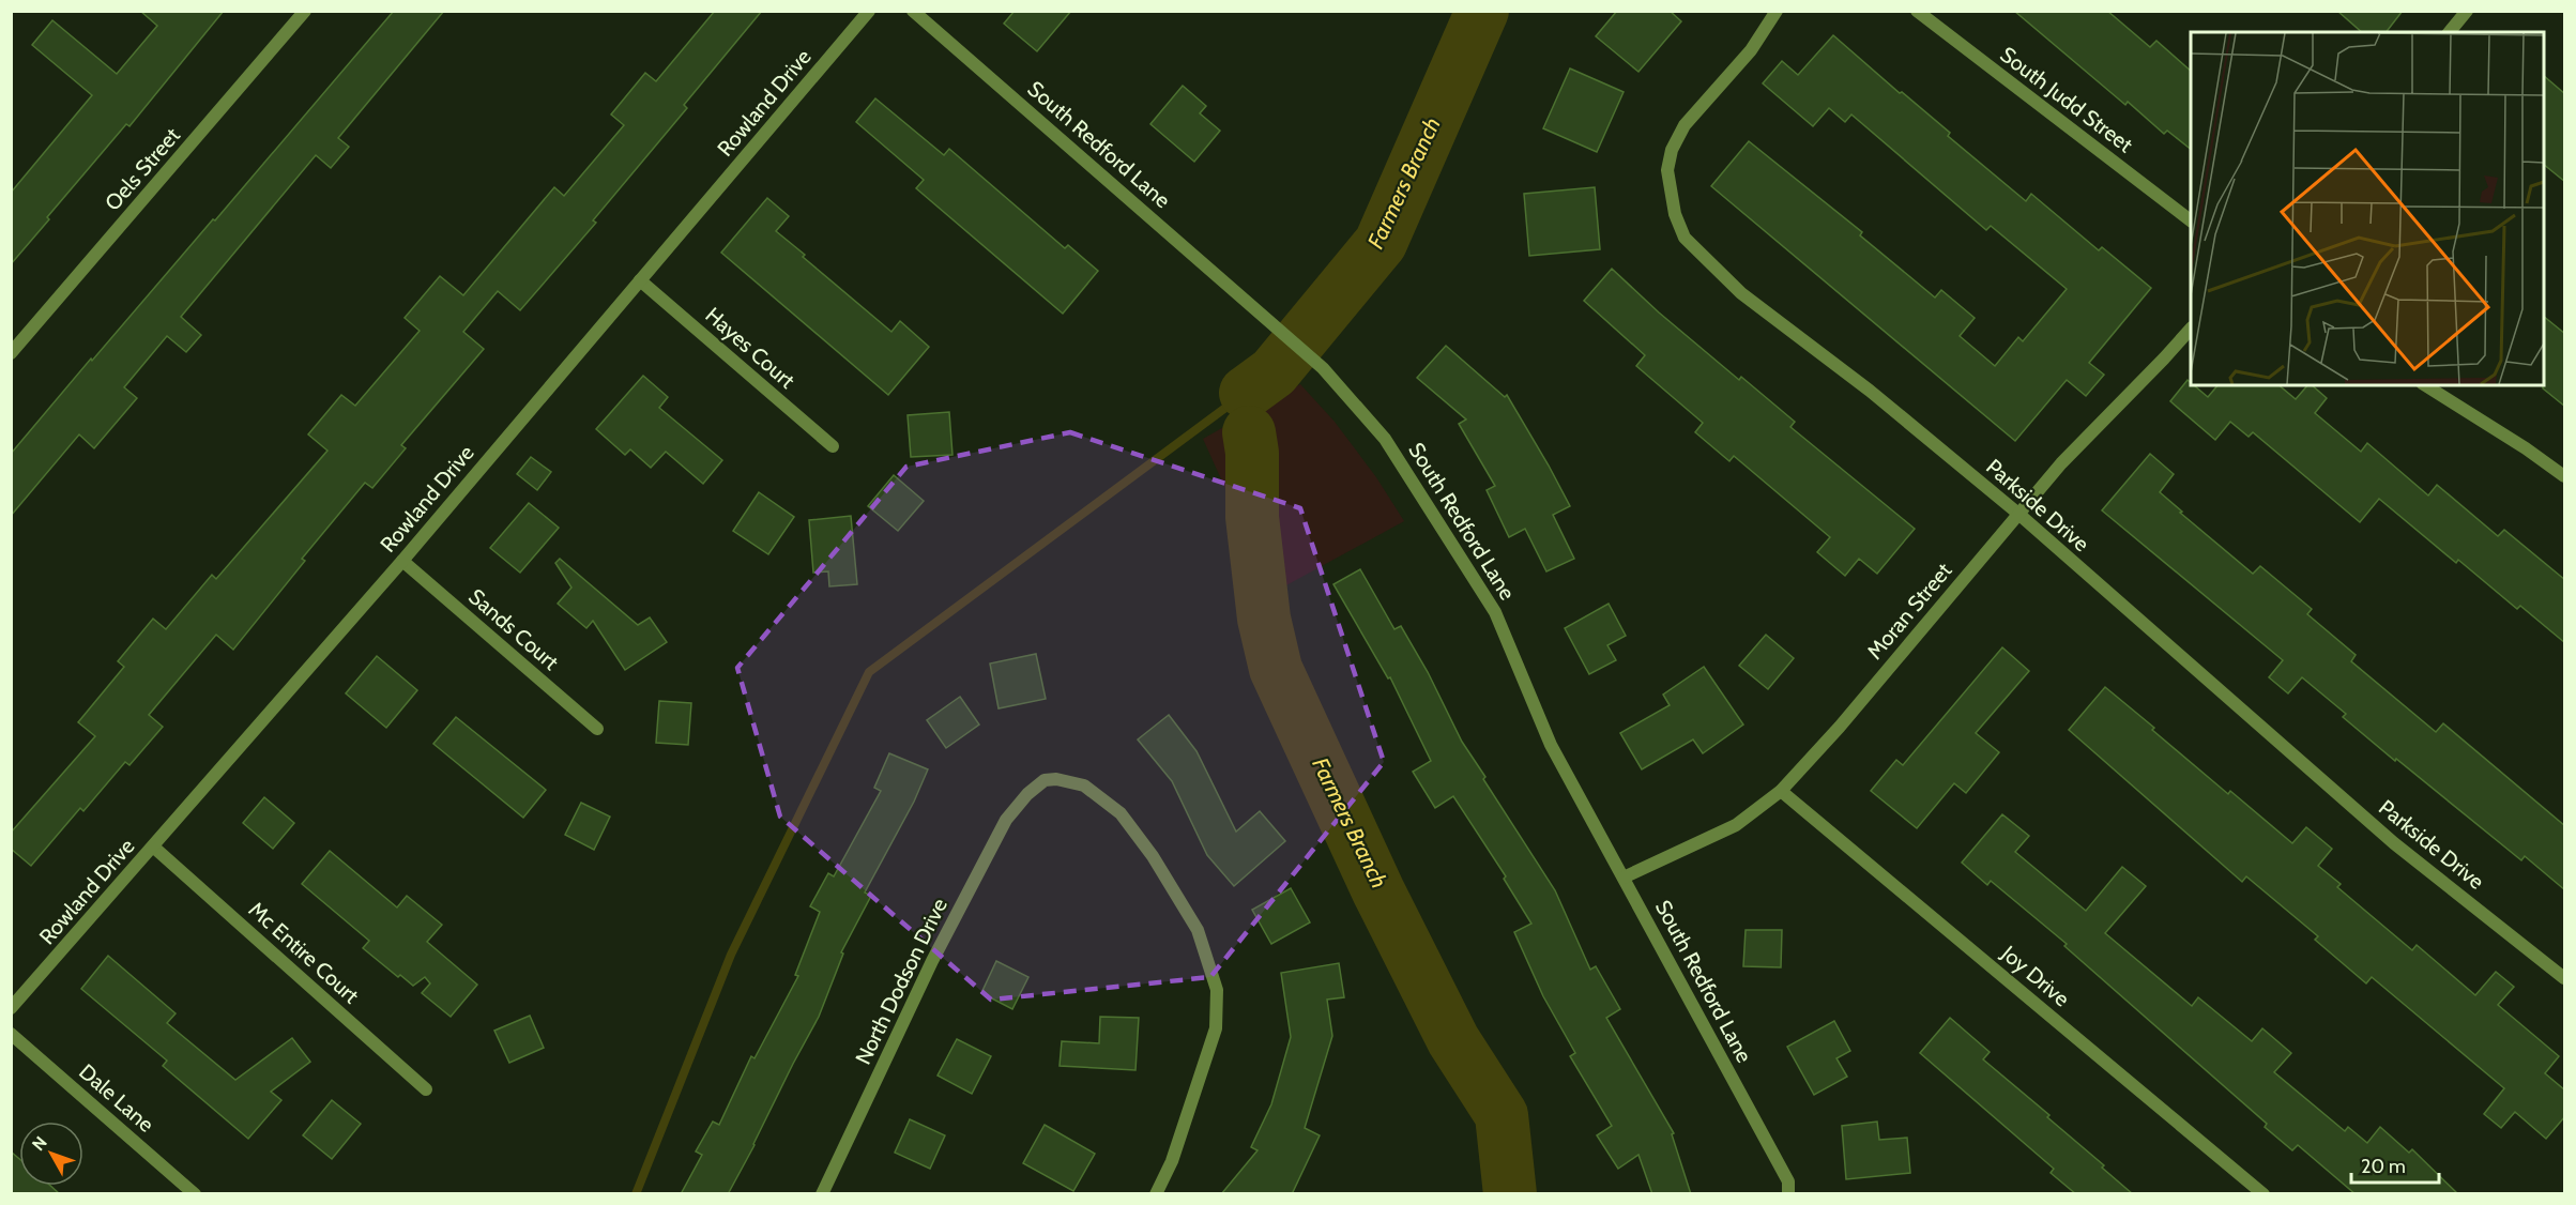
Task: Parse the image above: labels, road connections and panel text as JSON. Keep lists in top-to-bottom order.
{
  "streets": {
    "street": [
      "South Judd Street",
      "Rowland Drive",
      "South Redford Lane",
      "Oels Street",
      "Hayes Court",
      "Parkside Drive",
      "Moran Street",
      "Sands Court",
      "Mc Entire Court",
      "Joy Drive",
      "North Dodson Drive",
      "Dale Lane"
    ]
  },
  "crossings": [
    ["Rowland Drive", "Hayes Court"],
    ["Rowland Drive", "Sands Court"],
    ["Rowland Drive", "Mc Entire Court"],
    ["South Redford Lane", "Moran Street"],
    ["Parkside Drive", "Moran Street"],
    ["Moran Street", "Joy Drive"]
  ],
  "water": ["Farmers Branch"],
  "scale_bar": "20 m",
  "north": "top left"
}
